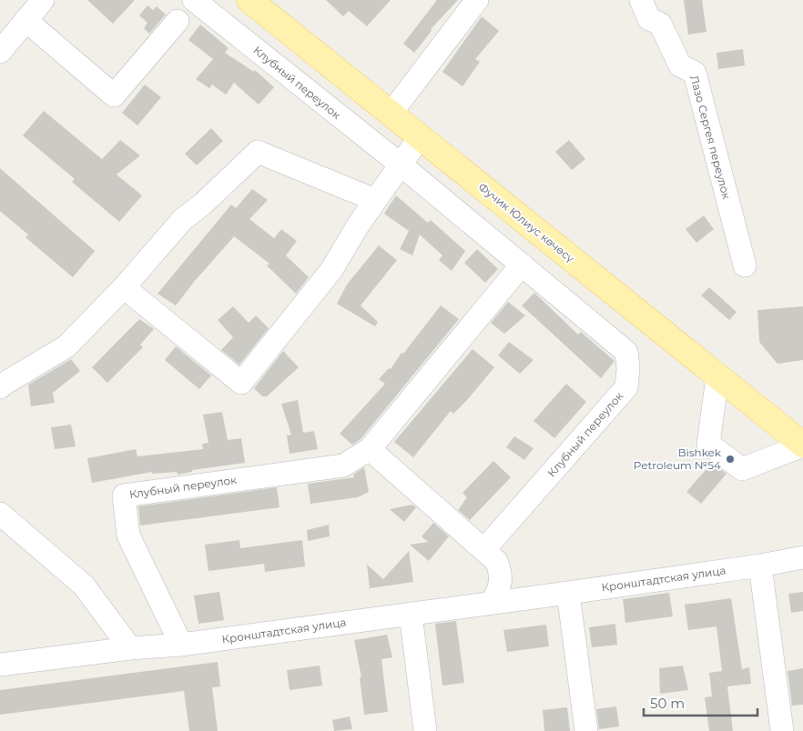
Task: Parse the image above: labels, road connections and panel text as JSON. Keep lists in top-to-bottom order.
{
  "streets": {
    "main road": ["Фучик Юлиус көчөсү"],
    "street": ["Клубный переулок", "Лазо Сергея переулок", "Кронштадтская улица"]
  },
  "crossings": [
    ["Клубный переулок", "Кронштадтская улица"]
  ],
  "places": ["Bishkek Petroleum №54"],
  "scale_bar": "50 m"
}
